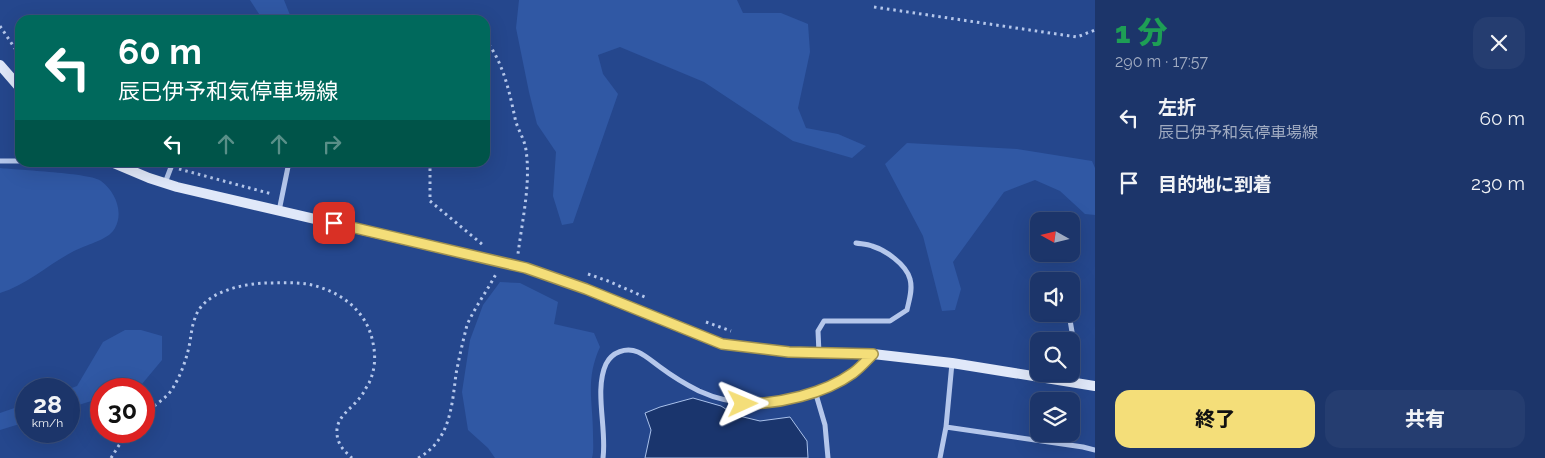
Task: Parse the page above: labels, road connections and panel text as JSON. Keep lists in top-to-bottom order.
{
  "north": "left",
  "page": {
    "heading": ["1 分", "290 m · 17:57"],
    "turn": ["60 m", "辰巳伊予和気停車場線"],
    "list": [
      {
        "name": "左折",
        "note": "辰巳伊予和気停車場線",
        "value": "60 m"
      },
      {
        "name": "目的地に到着",
        "value": "230 m"
      }
    ],
    "speed": "28 km/h",
    "limit": "30",
    "buttons": ["終了", "共有"]
  }
}
